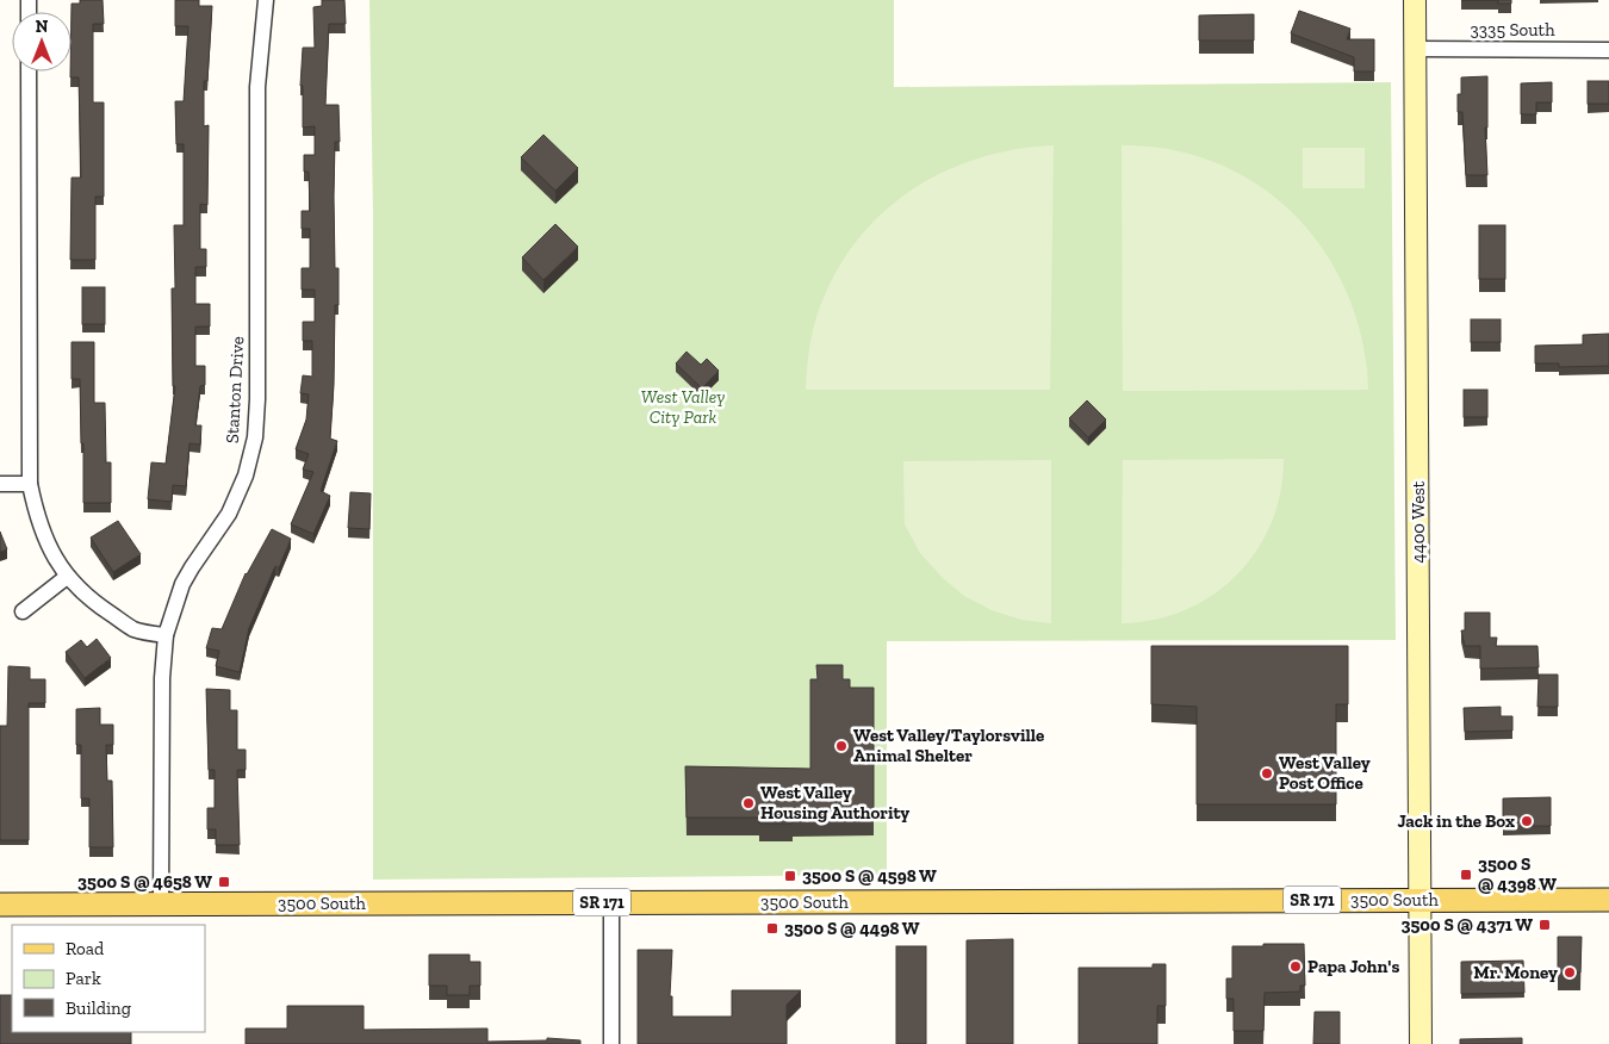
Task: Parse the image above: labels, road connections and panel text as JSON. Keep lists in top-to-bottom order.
{
  "streets": {
    "main road": ["SR 171", "3500 South"],
    "street": ["3335 South", "Stanton Drive", "4400 West"]
  },
  "crossings": [
    ["3335 South", "4400 West"],
    ["Stanton Drive", "3500 South"],
    ["4400 West", "3500 South"]
  ],
  "parks": ["West Valley City Park"],
  "places": {
    "other": [
      "West Valley/Taylorsville Animal Shelter",
      "West Valley Post Office",
      "West Valley Housing Authority",
      "Jack in the Box",
      "Papa John's",
      "Mr. Money"
    ],
    "transit": [
      "3500 S @ 4398 W",
      "3500 S @ 4598 W",
      "3500 S @ 4658 W",
      "3500 S @ 4371 W",
      "3500 S @ 4498 W"
    ]
  },
  "legend": ["Road", "Park", "Building"],
  "north": "top"
}
